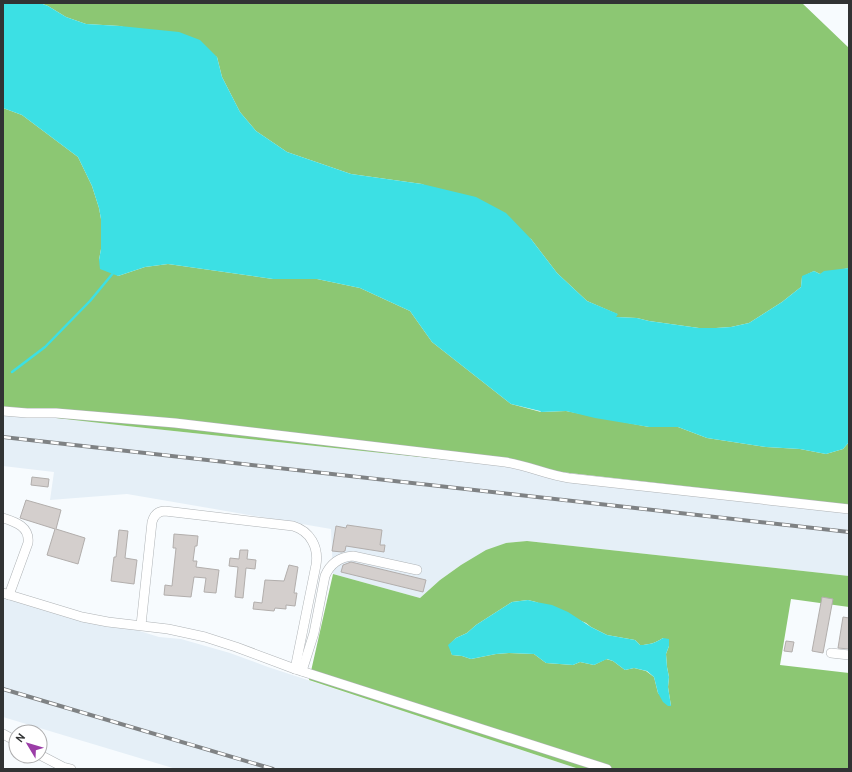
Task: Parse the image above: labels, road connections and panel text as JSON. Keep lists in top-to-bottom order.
{
  "north": "top left"
}
